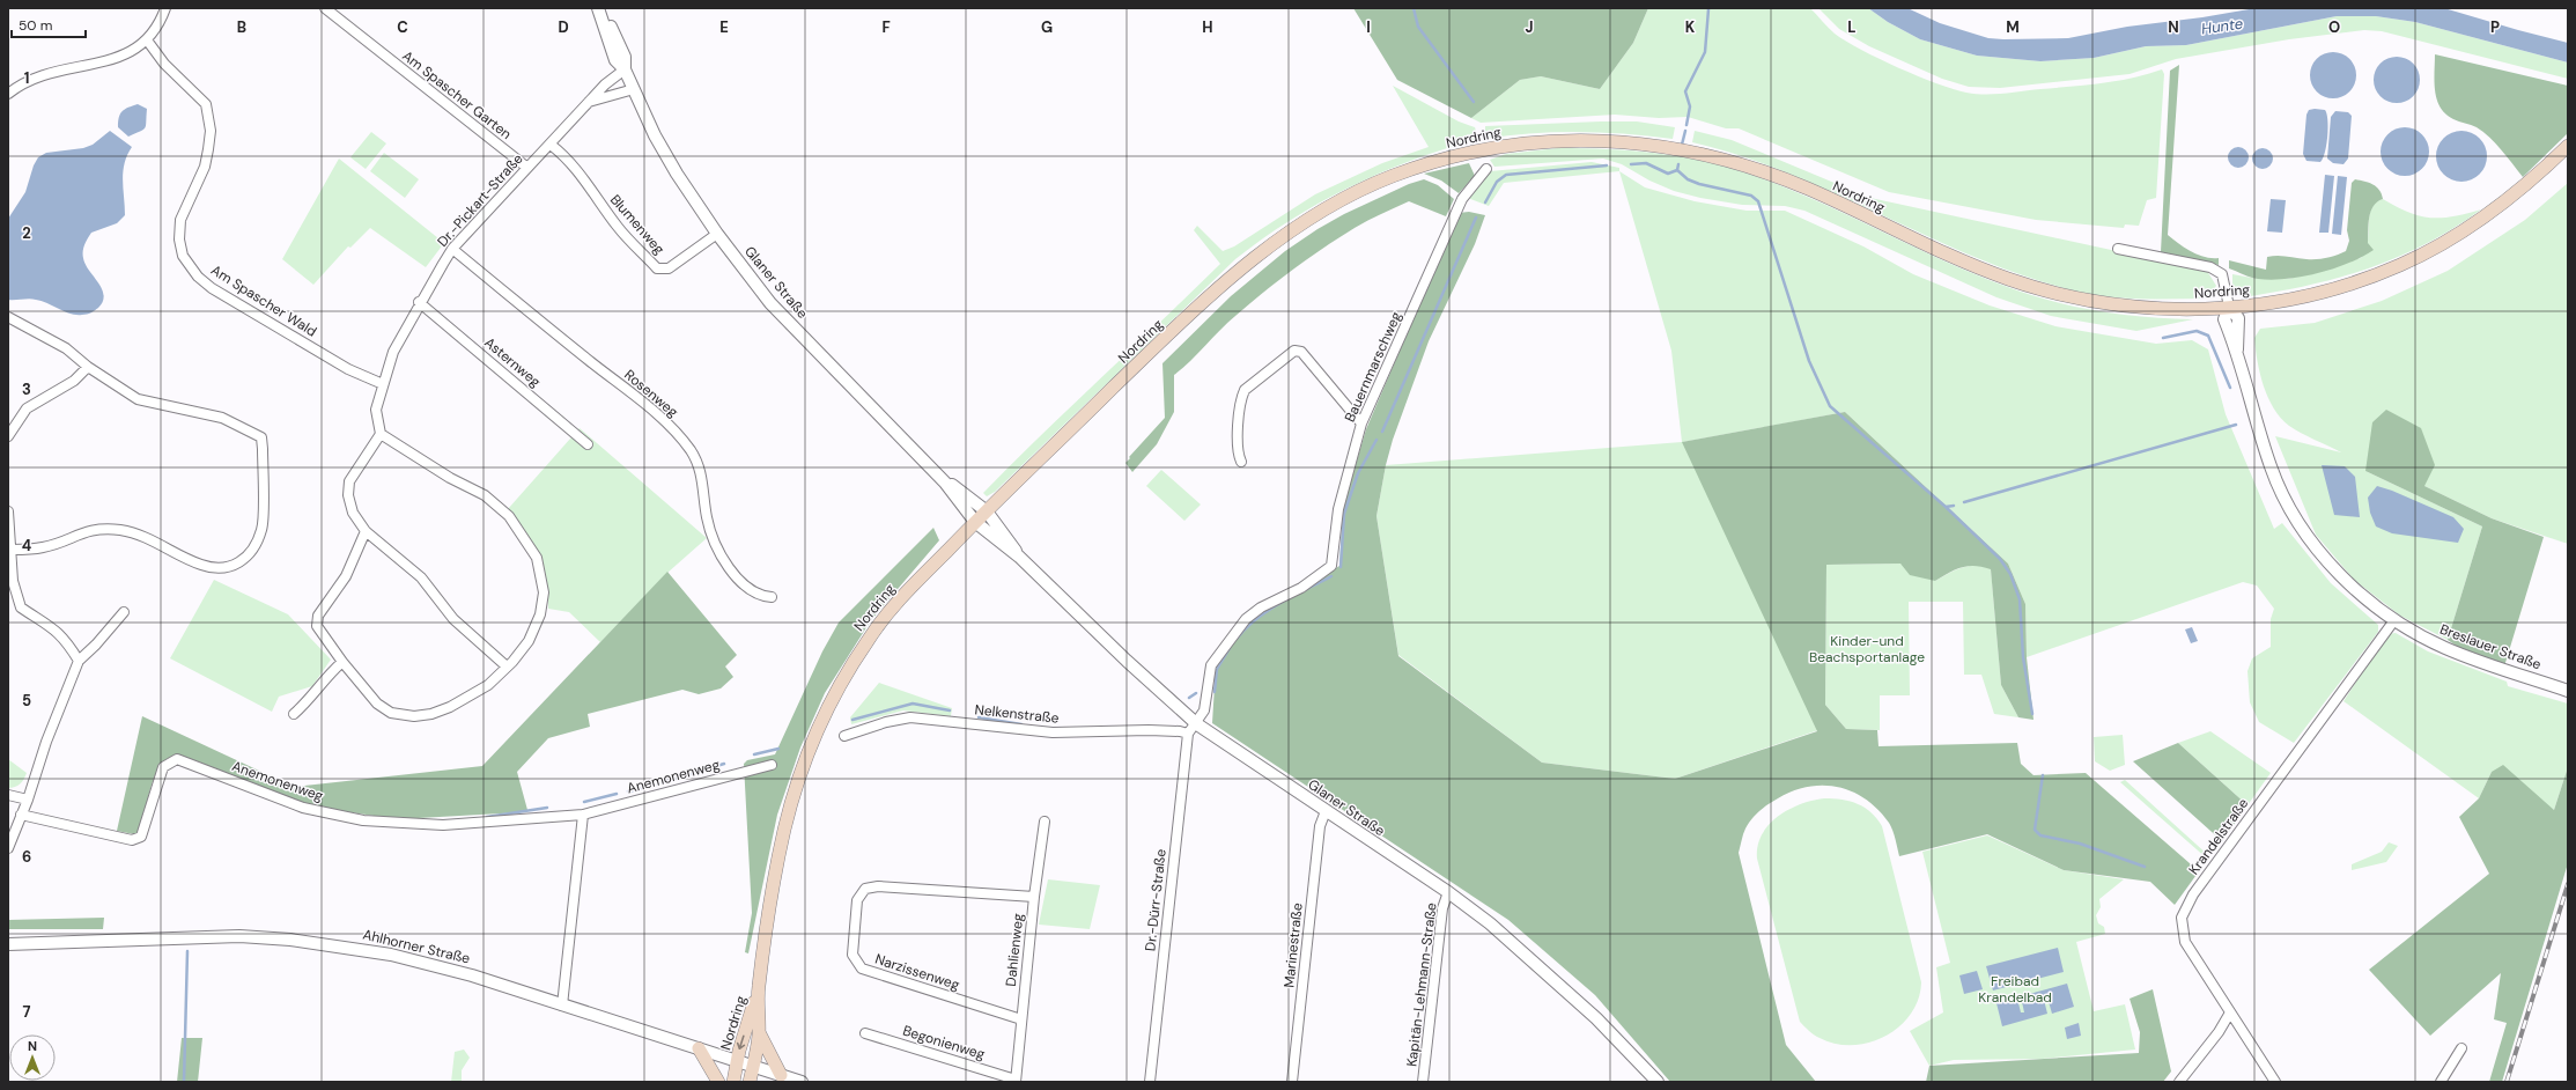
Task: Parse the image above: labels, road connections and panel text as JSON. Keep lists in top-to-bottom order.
{
  "streets": {
    "main road": ["Nordring"],
    "street": [
      "Am Spascher Garten",
      "Dr.-Pickart-Straße",
      "Blumenweg",
      "Glaner Straße",
      "Am Spascher Wald",
      "Asternweg",
      "Bauernmarschweg",
      "Rosenweg",
      "Breslauer Straße",
      "Nelkenstraße",
      "Anemonenweg",
      "Krandelstraße",
      "Dr.-Dürr-Straße",
      "Marinestraße",
      "Ahlhorner Straße",
      "Dahlienweg",
      "Narzissenweg",
      "Kapitän-Lehmann-Straße",
      "Begonienweg"
    ]
  },
  "crossings": [
    ["Am Spascher Garten", "Dr.-Pickart-Straße"],
    ["Nordring", "Glaner Straße"],
    ["Nordring", "Breslauer Straße"],
    ["Nordring", "Ahlhorner Straße"],
    ["Dr.-Pickart-Straße", "Blumenweg"],
    ["Dr.-Pickart-Straße", "Glaner Straße"],
    ["Dr.-Pickart-Straße", "Am Spascher Wald"],
    ["Dr.-Pickart-Straße", "Asternweg"],
    ["Dr.-Pickart-Straße", "Rosenweg"],
    ["Blumenweg", "Glaner Straße"],
    ["Glaner Straße", "Bauernmarschweg"],
    ["Glaner Straße", "Marinestraße"],
    ["Glaner Straße", "Kapitän-Lehmann-Straße"],
    ["Breslauer Straße", "Krandelstraße"],
    ["Nelkenstraße", "Dr.-Dürr-Straße"],
    ["Dahlienweg", "Narzissenweg"],
    ["Dahlienweg", "Begonienweg"]
  ],
  "water": ["Hunte"],
  "parks": ["Kinder-und Beachsportanlage", "Freibad Krandelbad"],
  "scale_bar": "50 m",
  "north": "top",
  "grid": {
    "columns": [
      "B",
      "C",
      "D",
      "E",
      "F",
      "G",
      "H",
      "I",
      "J",
      "K",
      "L",
      "M",
      "N",
      "O",
      "P"
    ],
    "rows": [
      "1",
      "2",
      "3",
      "4",
      "5",
      "6",
      "7"
    ]
  }
}
